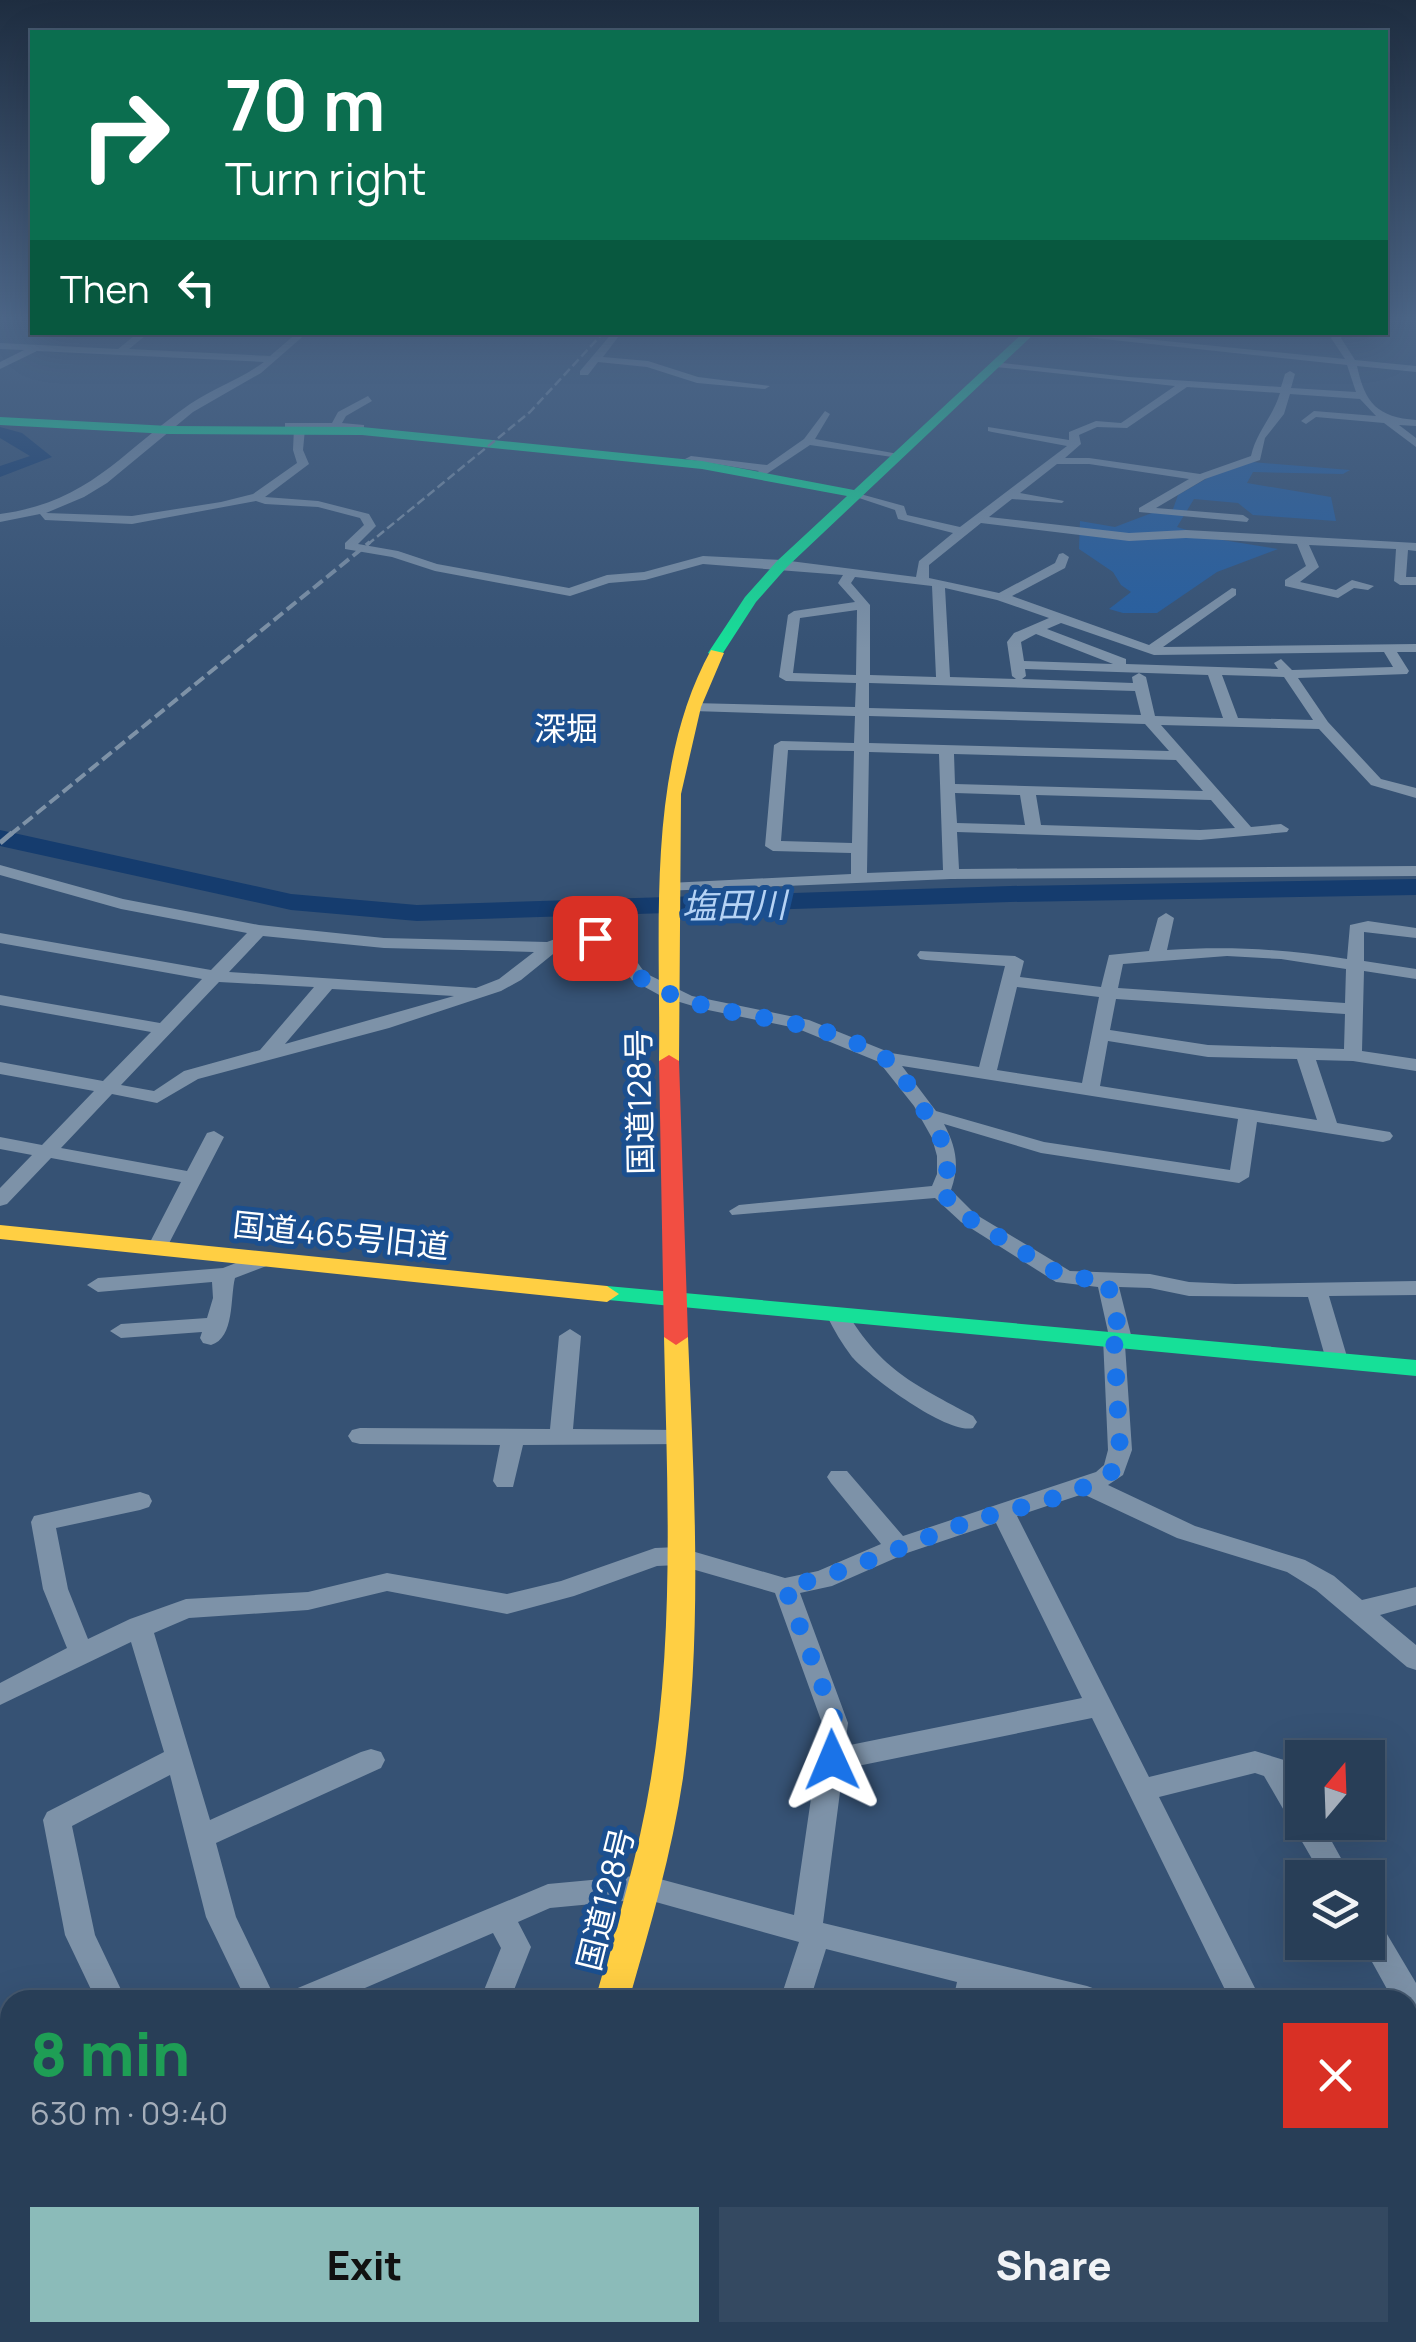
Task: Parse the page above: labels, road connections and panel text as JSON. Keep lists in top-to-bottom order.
{
  "streets": {
    "main road": ["国道128号", "国道465号旧道"]
  },
  "crossings": [
    ["国道128号", "国道465号旧道"]
  ],
  "districts": ["深堀"],
  "water": ["塩田川"],
  "north": "top",
  "page": {
    "turn": ["70 m", "Turn right"],
    "then": "Then",
    "heading": ["8 min", "630 m · 09:40"],
    "buttons": ["Exit", "Share"]
  }
}
